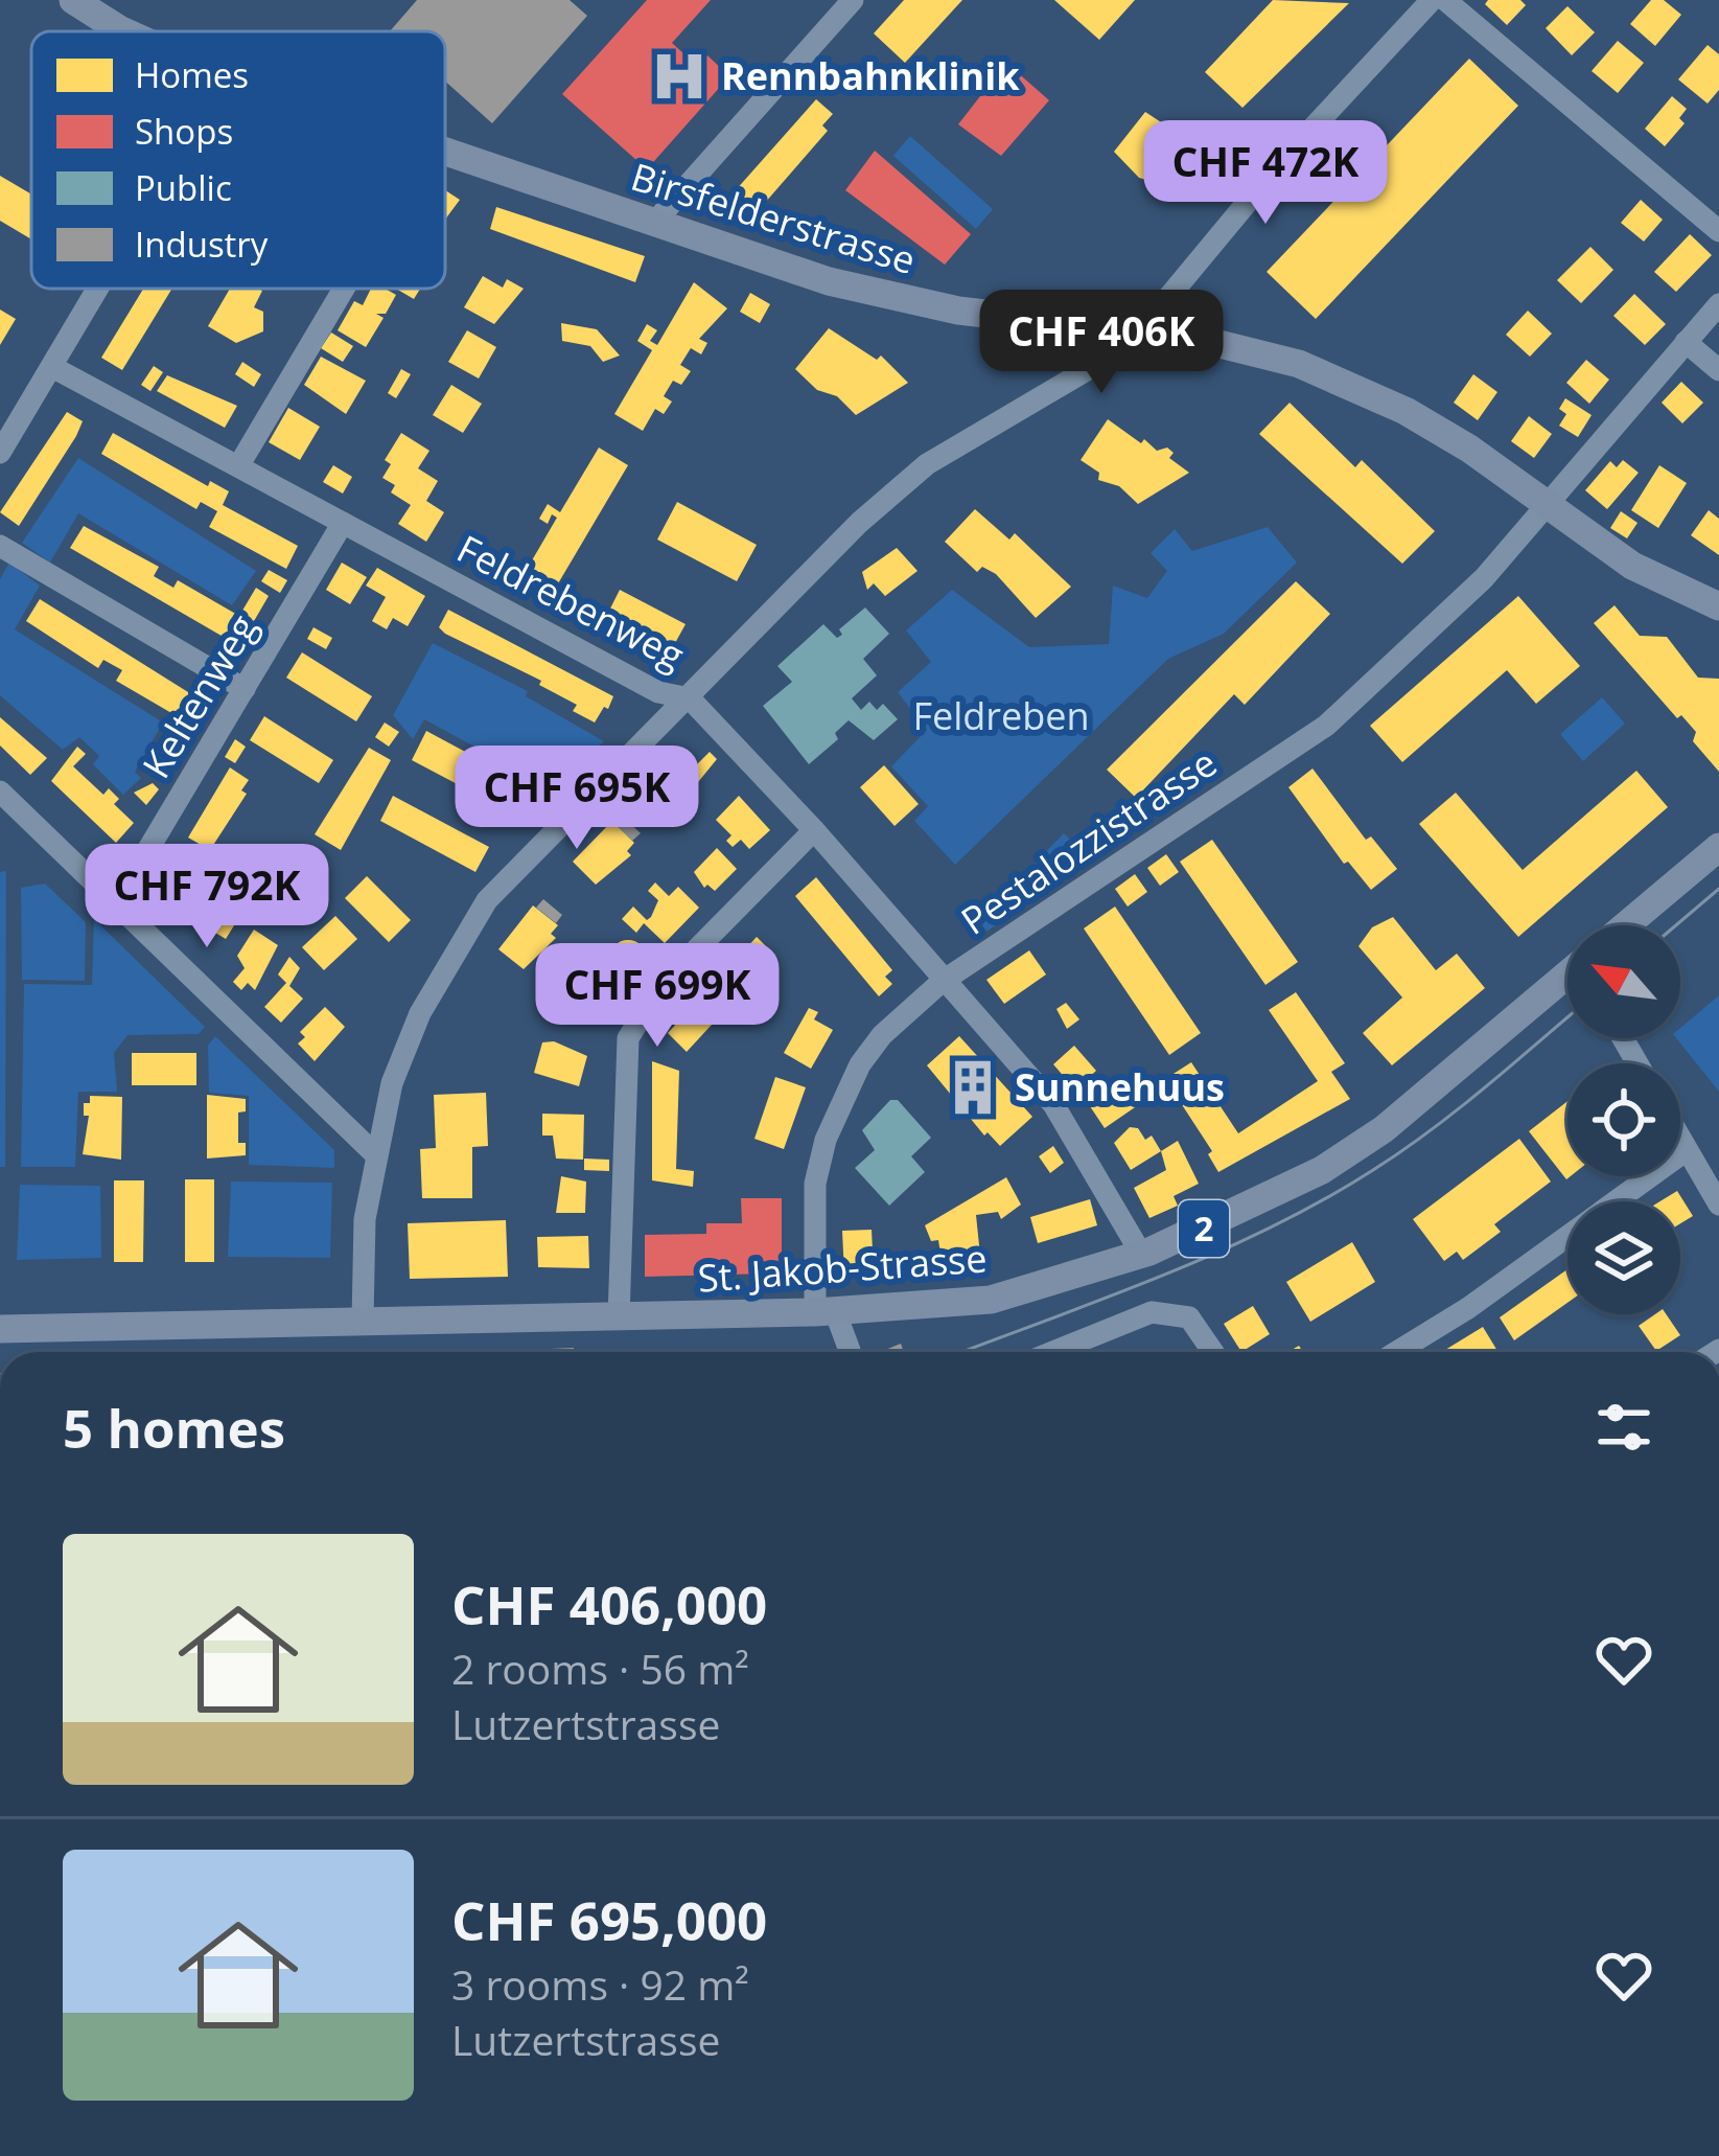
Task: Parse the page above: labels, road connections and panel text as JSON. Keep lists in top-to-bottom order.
{
  "streets": {
    "main road": ["Birsfelderstrasse", "2", "St. Jakob-Strasse"],
    "street": ["Feldrebenweg", "Keltenweg", "Pestalozzistrasse"]
  },
  "crossings": [
    ["Birsfelderstrasse", "Pestalozzistrasse"],
    ["Feldrebenweg", "Keltenweg"],
    ["Feldrebenweg", "Pestalozzistrasse"],
    ["Feldrebenweg", "St. Jakob-Strasse"],
    ["Pestalozzistrasse", "St. Jakob-Strasse"]
  ],
  "parks": ["Feldreben"],
  "places": {
    "hospital": ["Rennbahnklinik"],
    "building": ["Sunnehuus"]
  },
  "legend": [
    "Homes",
    "Shops",
    "Public",
    "Industry"
  ],
  "north": "top left",
  "page": {
    "price": [
      "CHF 472K",
      "CHF 406K",
      "CHF 695K",
      "CHF 792K",
      "CHF 699K"
    ],
    "heading": "5 homes",
    "list": [
      {
        "name": "CHF 406,000",
        "note": "2 rooms · 56 m² · Lutzertstrasse"
      },
      {
        "name": "CHF 695,000",
        "note": "3 rooms · 92 m² · Lutzertstrasse"
      }
    ]
  }
}
